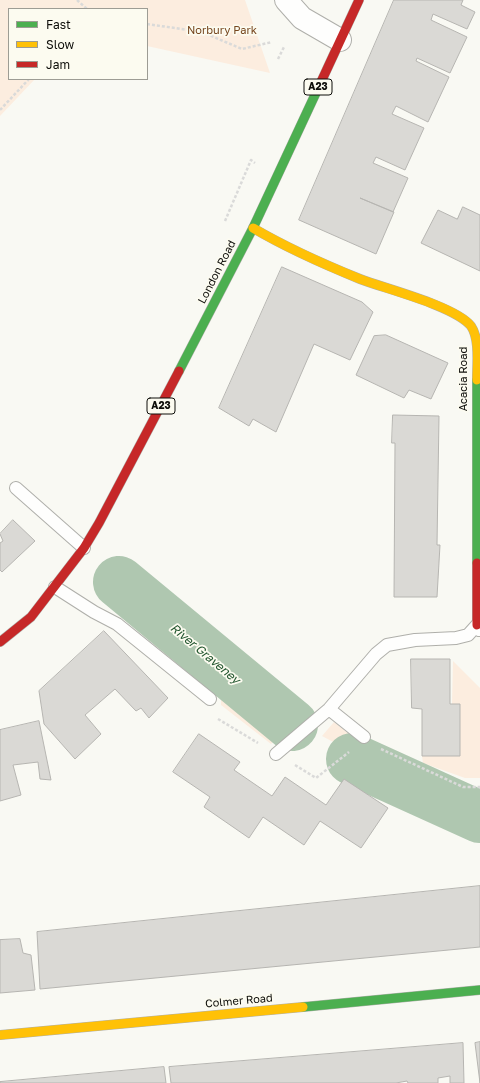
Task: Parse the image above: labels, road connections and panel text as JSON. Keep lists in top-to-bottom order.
{
  "streets": {
    "main road": [
      "A23",
      "London Road",
      "Acacia Road",
      "Colmer Road"
    ]
  },
  "crossings": [
    ["A23", "London Road"],
    ["London Road", "Acacia Road"]
  ],
  "water": ["River Graveney"],
  "parks": ["Norbury Park"],
  "legend": ["Fast", "Slow", "Jam"]
}
